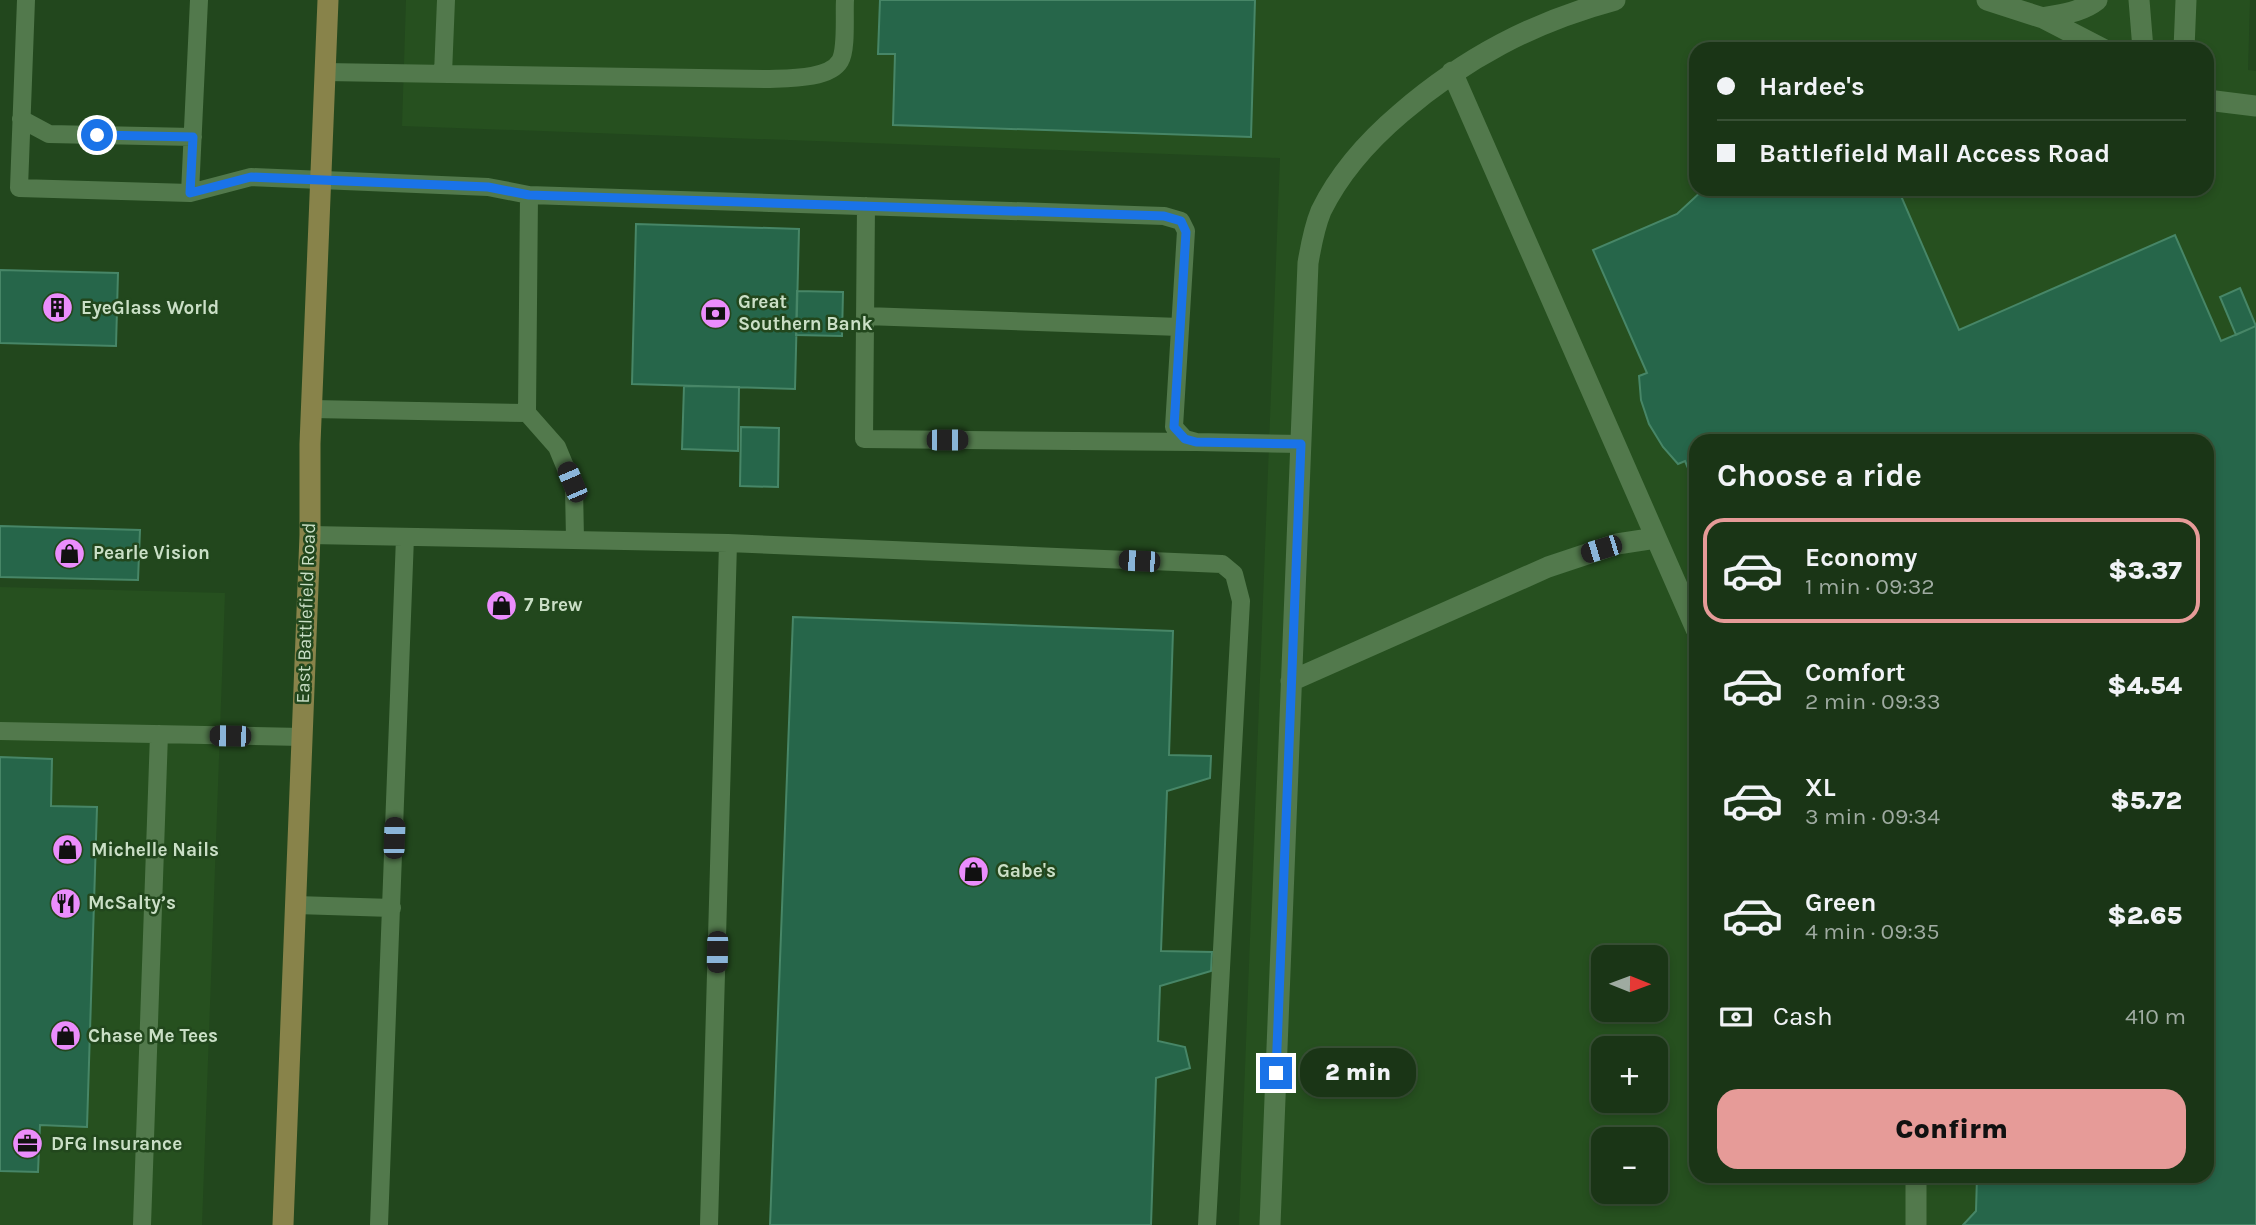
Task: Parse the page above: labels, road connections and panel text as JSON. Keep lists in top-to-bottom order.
{
  "streets": {
    "main road": ["East Battlefield Road"]
  },
  "places": {
    "building": ["EyeGlass World"],
    "bank": ["Great Southern Bank"],
    "shop": [
      "Pearle Vision",
      "7 Brew",
      "Michelle Nails",
      "Gabe's",
      "Chase Me Tees"
    ],
    "restaurant": ["McSalty’s"],
    "office": ["DFG Insurance"]
  },
  "north": "right",
  "page": {
    "banner": ["Hardee's", "Battlefield Mall Access Road"],
    "heading": "Choose a ride",
    "list": [
      {
        "name": "Economy",
        "note": "1 min · 09:32",
        "value": "$3.37"
      },
      {
        "name": "Comfort",
        "note": "2 min · 09:33",
        "value": "$4.54"
      },
      {
        "name": "XL",
        "note": "3 min · 09:34",
        "value": "$5.72"
      },
      {
        "name": "Green",
        "note": "4 min · 09:35",
        "value": "$2.65"
      }
    ],
    "map_buttons": ["+", "−"],
    "pay": ["Cash", "410 m"],
    "bubble": "2 min",
    "buttons": "Confirm"
  }
}
